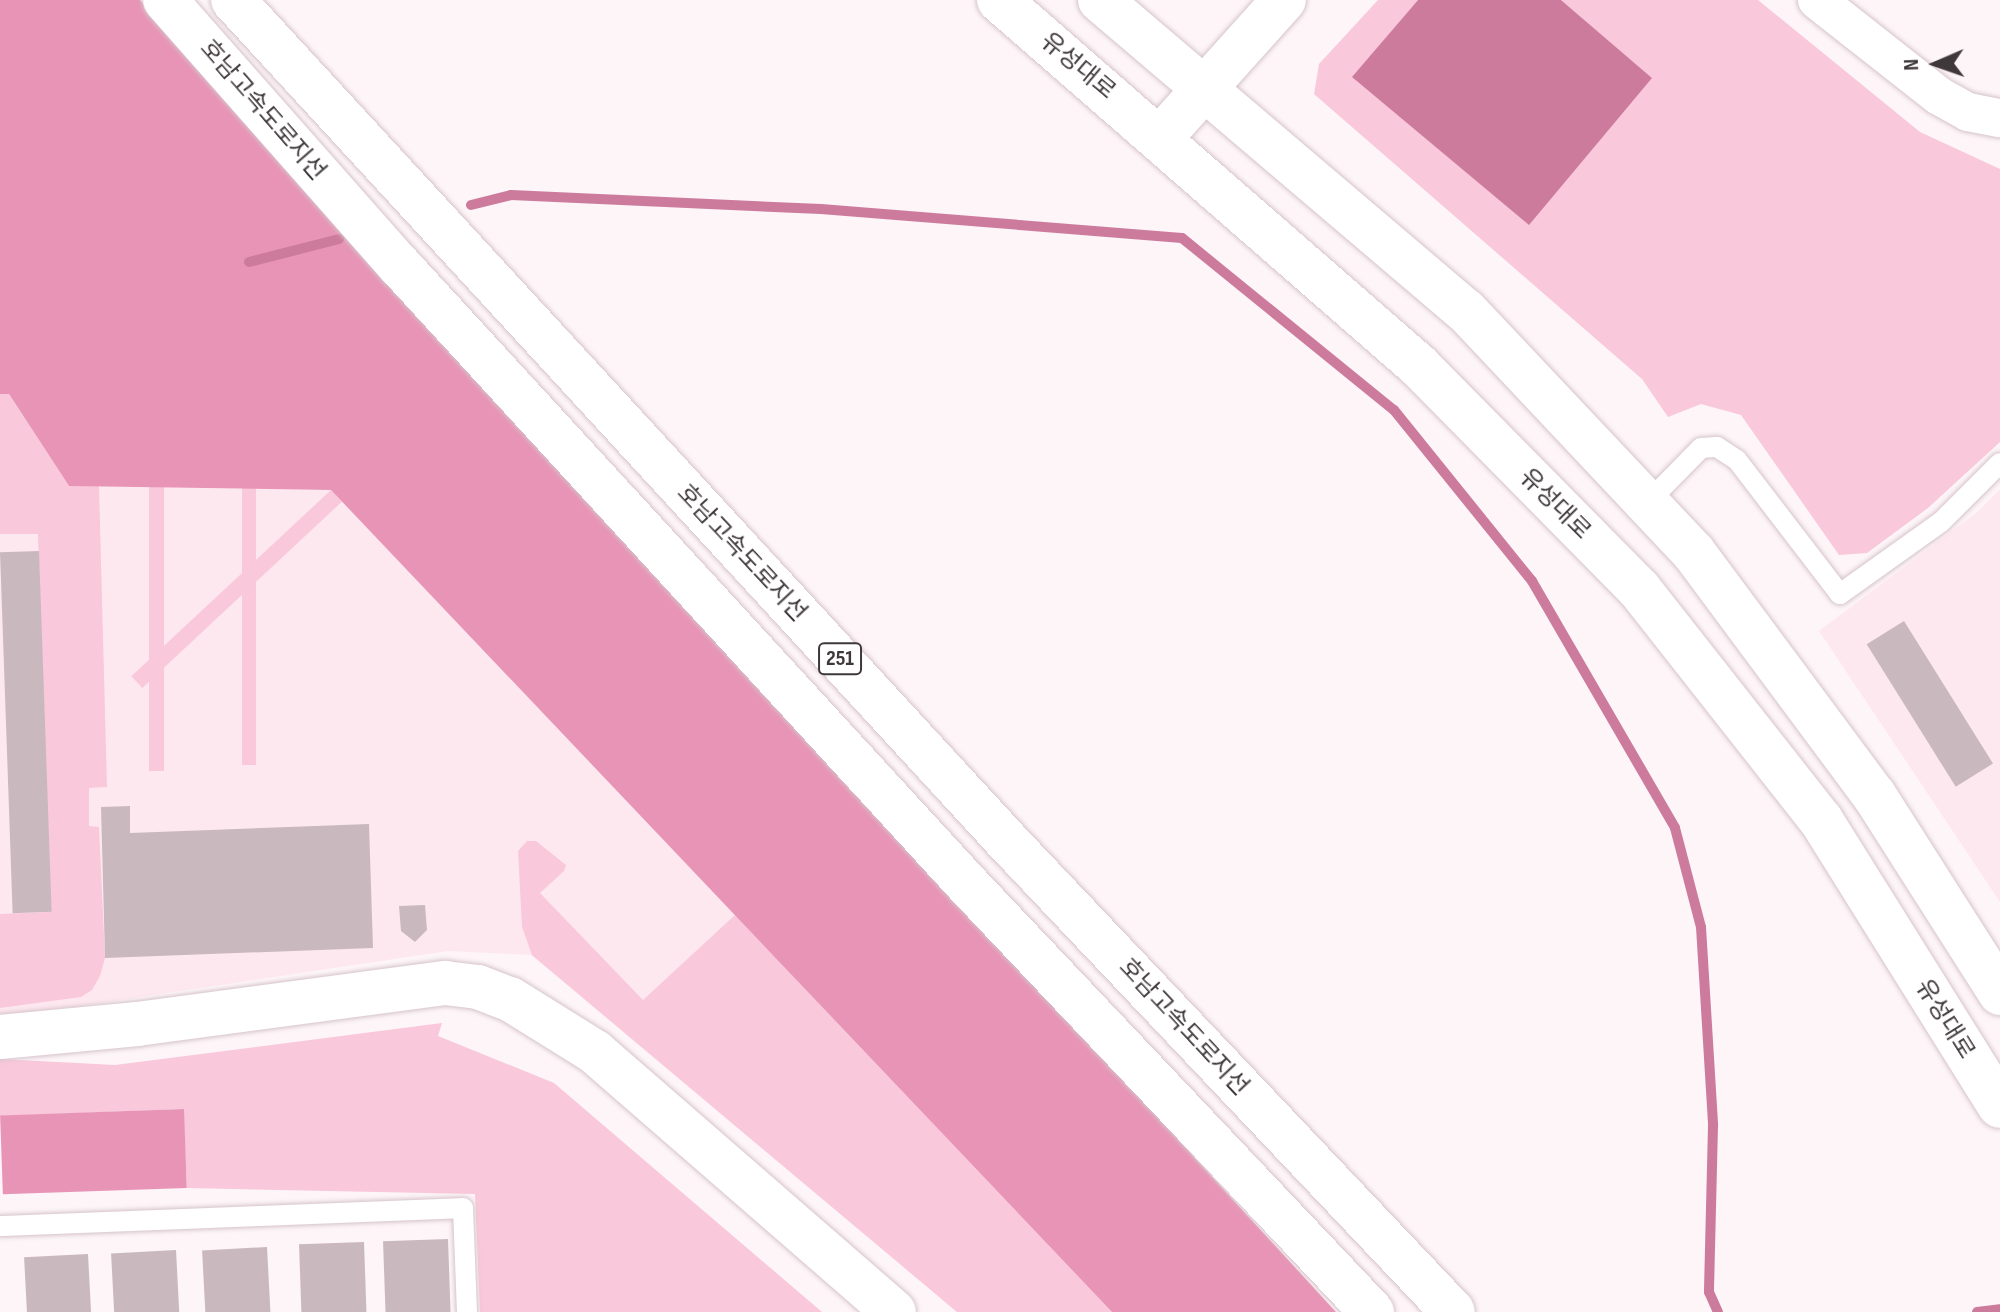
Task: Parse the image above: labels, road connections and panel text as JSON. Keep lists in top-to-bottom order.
{
  "streets": {
    "main road": ["유성대로", "호남고속도로지선", "251"]
  },
  "north": "left"
}
